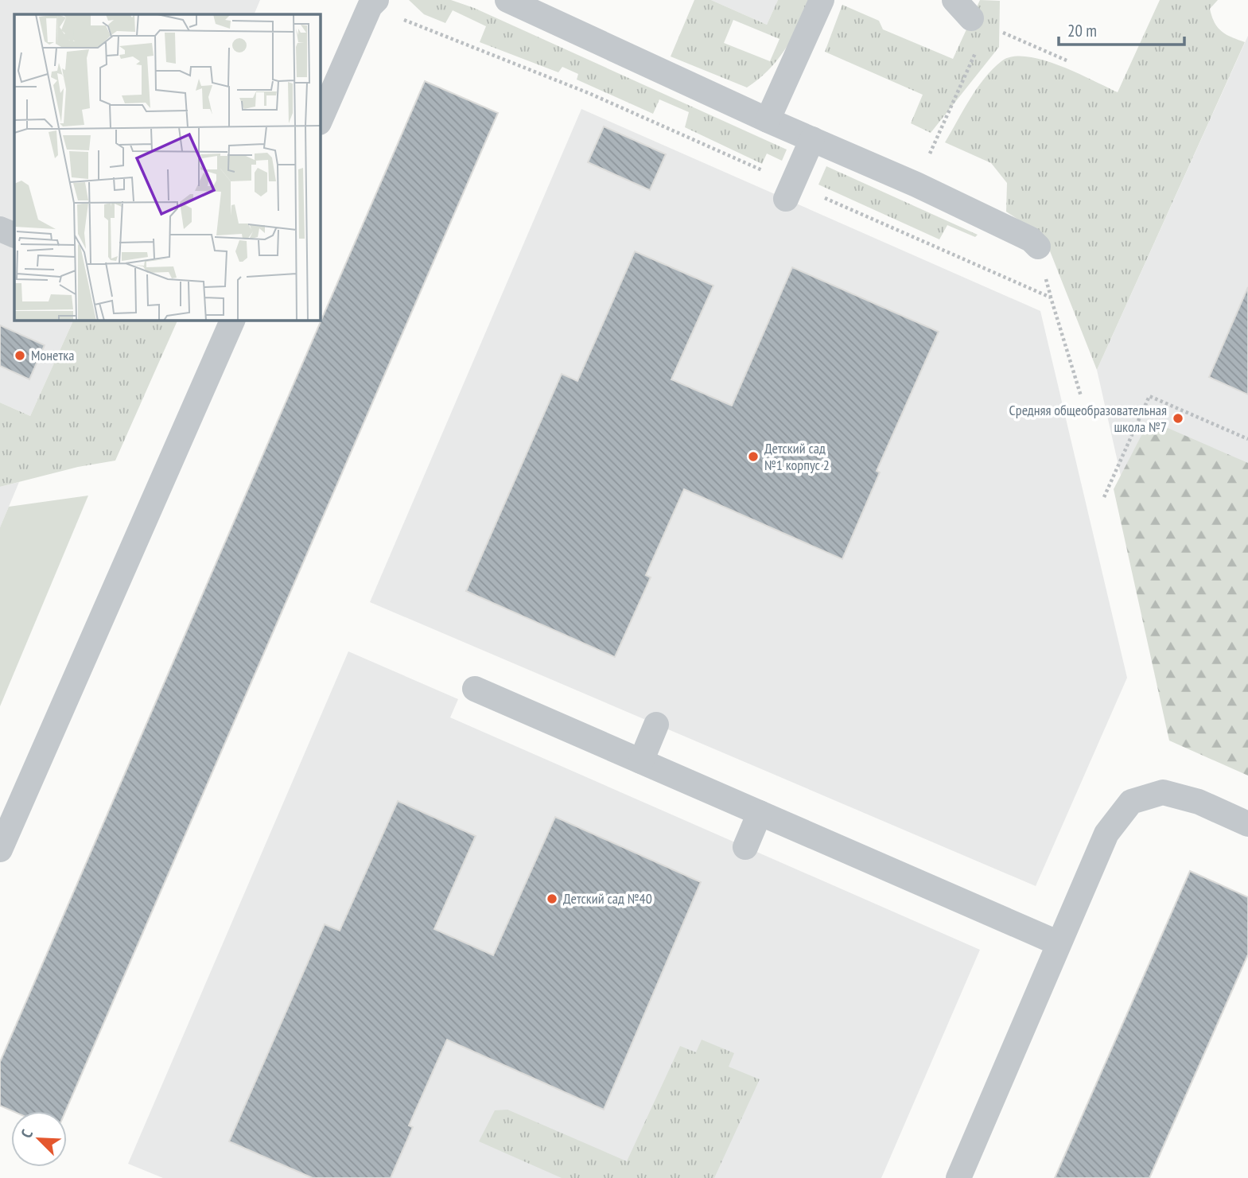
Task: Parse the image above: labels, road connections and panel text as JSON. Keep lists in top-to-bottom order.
{
  "places": [
    "Монетка",
    "Средняя общеобразовательная школа №7",
    "Детский сад №1 корпус 2",
    "Детский сад №40"
  ],
  "scale_bar": "20 m",
  "north": "top left"
}
